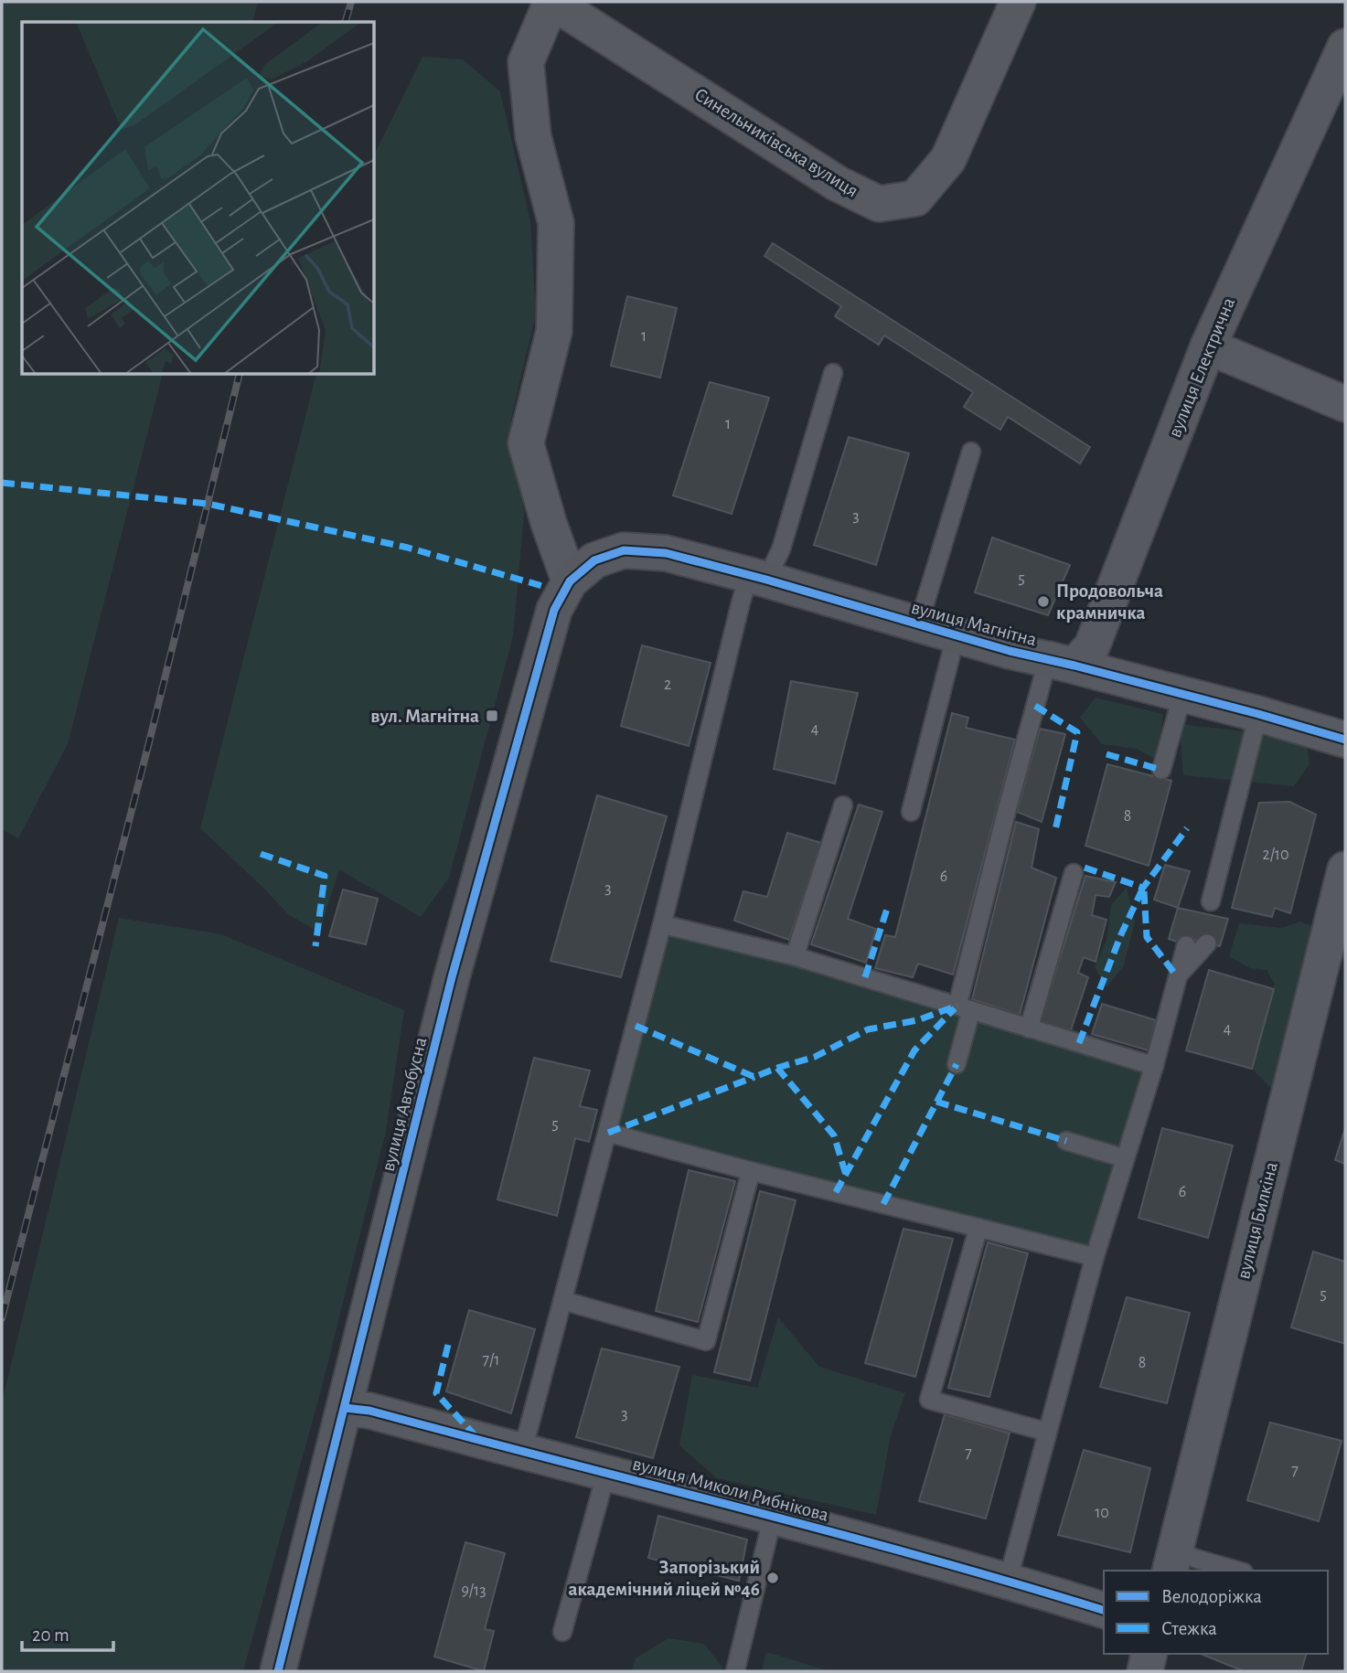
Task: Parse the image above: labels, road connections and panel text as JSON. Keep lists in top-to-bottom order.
{
  "streets": {
    "street": [
      "Синельниківська вулиця",
      "вулиця Електрична",
      "вулиця Магнітна",
      "вулиця Автобусна",
      "вулиця Билкіна",
      "вулиця Миколи Рибнікова"
    ]
  },
  "crossings": [
    ["вулиця Електрична", "вулиця Магнітна"],
    ["вулиця Магнітна", "вулиця Автобусна"],
    ["вулиця Автобусна", "вулиця Миколи Рибнікова"]
  ],
  "places": {
    "other": ["Продовольча крамничка", "Запорізький академічний ліцей №46"],
    "transit": ["вул. Магнітна"]
  },
  "house_numbers": [
    "1",
    "1",
    "3",
    "5",
    "2",
    "4",
    "8",
    "2/10",
    "6",
    "3",
    "4",
    "5",
    "6",
    "5",
    "7/1",
    "8",
    "3",
    "7",
    "7",
    "10",
    "9/13"
  ],
  "legend": ["Велодоріжка", "Стежка"],
  "scale_bar": "20 m"
}
